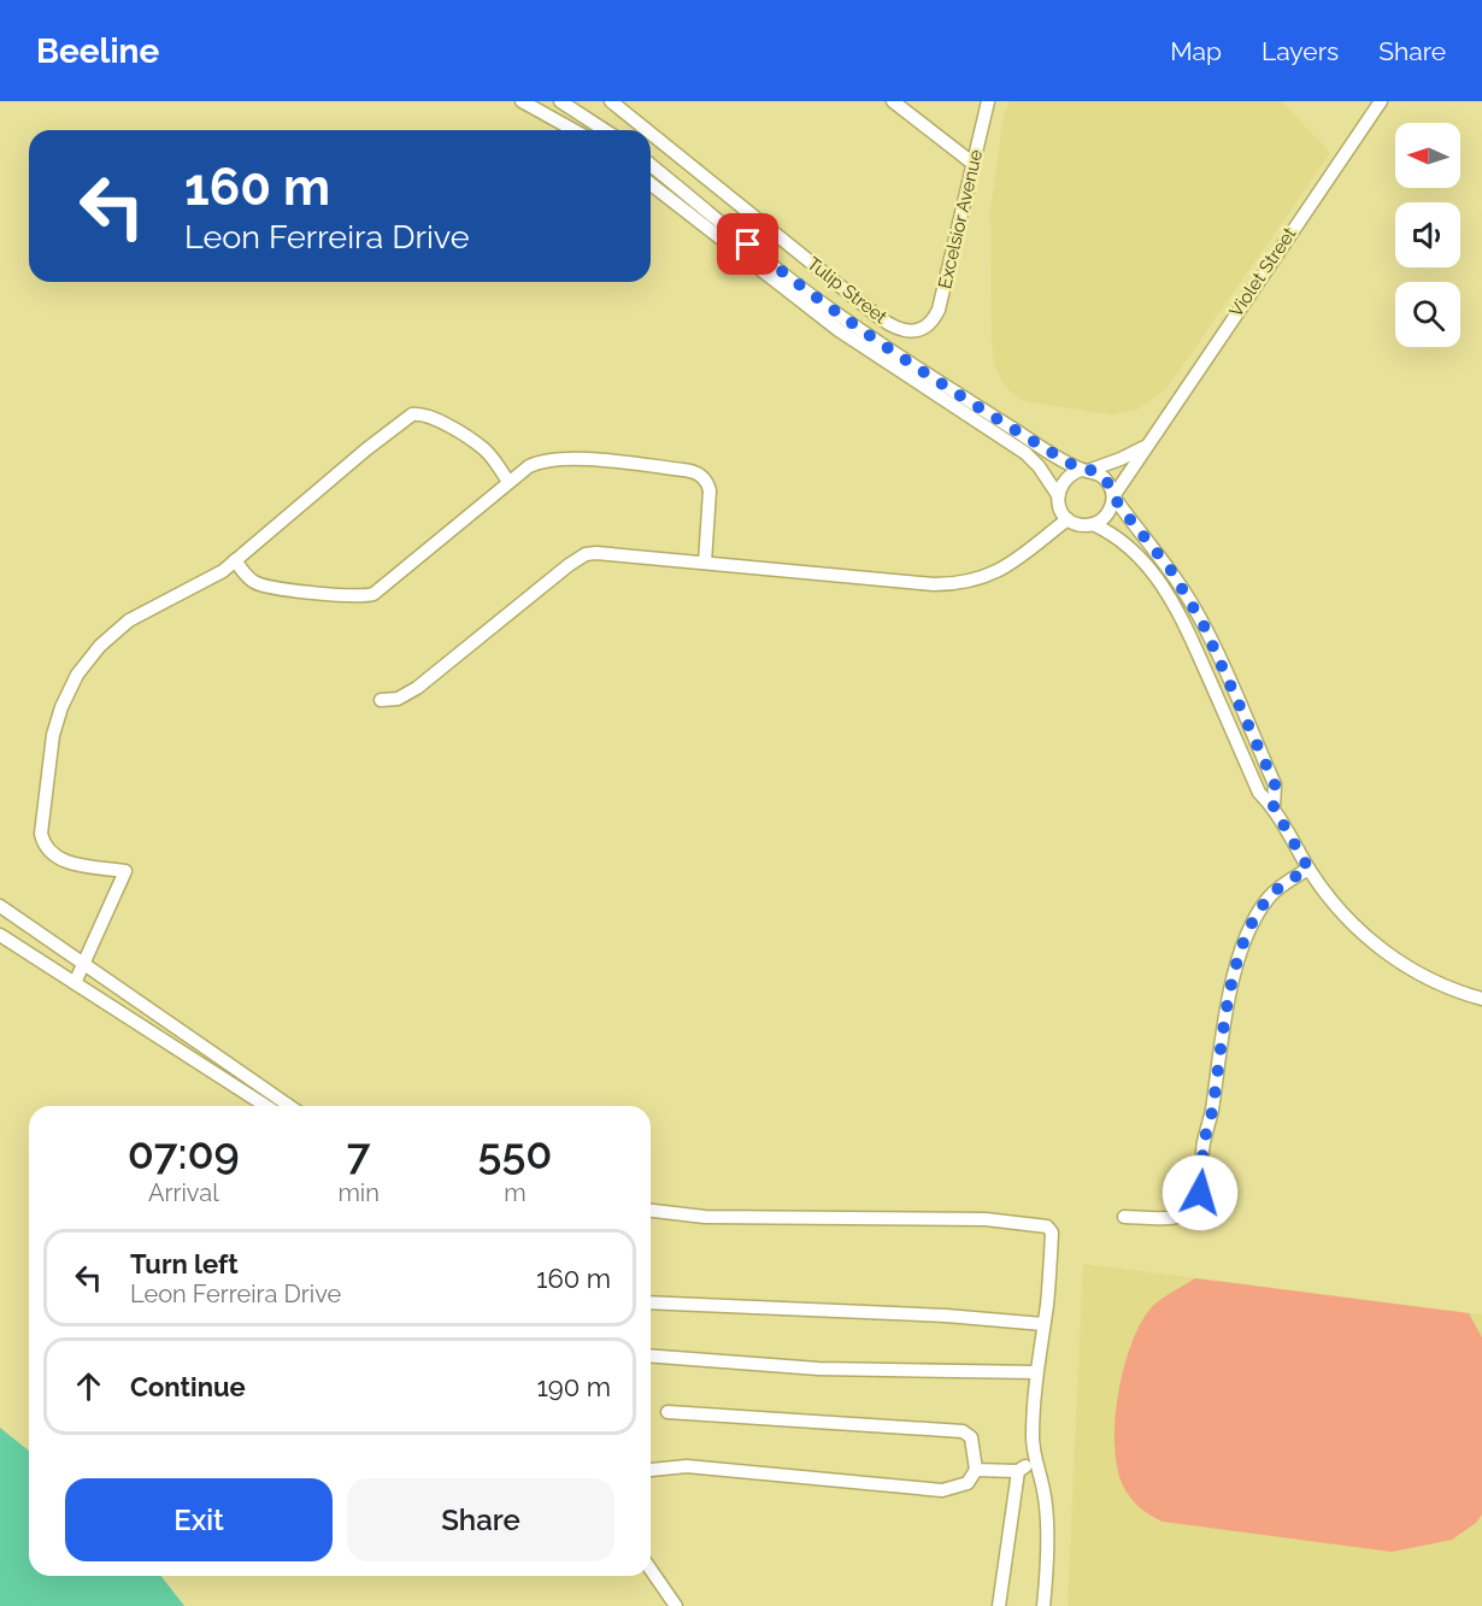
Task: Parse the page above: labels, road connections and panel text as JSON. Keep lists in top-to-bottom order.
{
  "streets": {
    "street": ["Excelsior Avenue", "Violet Street", "Tulip Street"]
  },
  "crossings": [
    ["Excelsior Avenue", "Tulip Street"]
  ],
  "north": "left",
  "page": {
    "header": "Beeline",
    "nav": ["Map", "Layers", "Share"],
    "turn": ["160 m", "Leon Ferreira Drive"],
    "eta": [
      "07:09",
      "Arrival",
      "7",
      "min",
      "550",
      "m"
    ],
    "list": [
      {
        "name": "Turn left",
        "note": "Leon Ferreira Drive",
        "value": "160 m"
      },
      {
        "name": "Continue",
        "value": "190 m"
      }
    ],
    "buttons": ["Exit", "Share"]
  }
}
